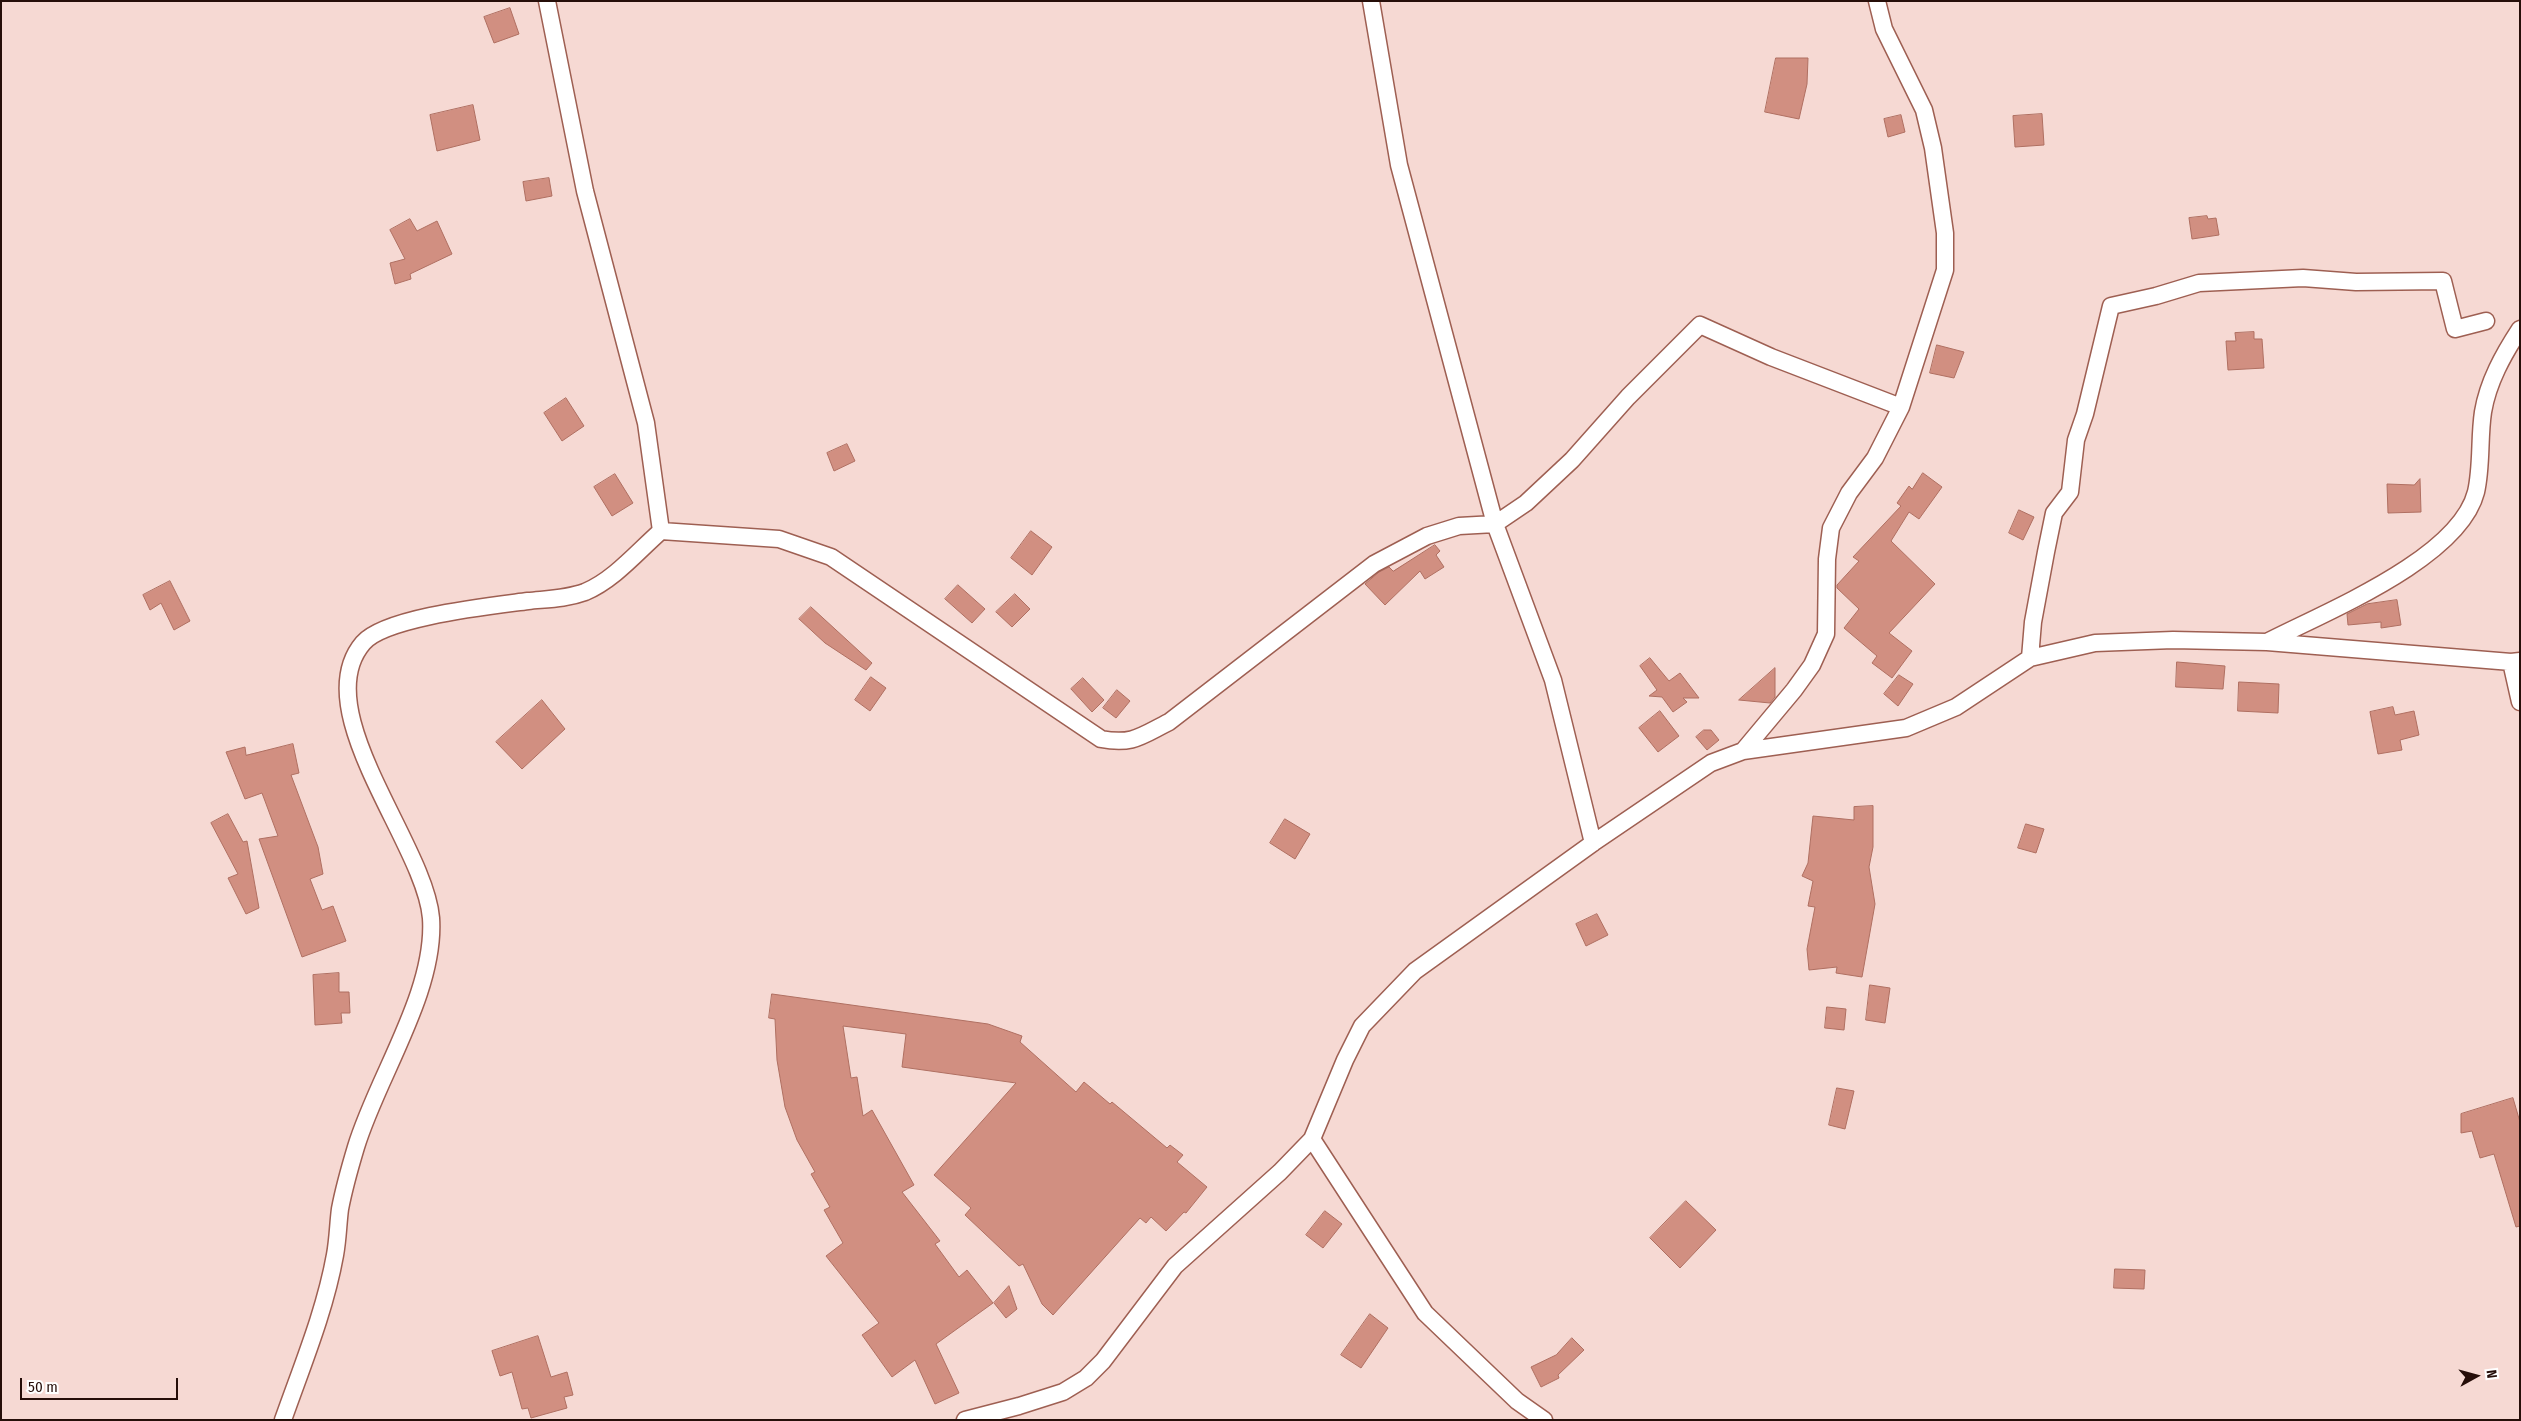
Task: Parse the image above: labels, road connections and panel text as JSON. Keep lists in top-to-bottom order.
{
  "scale_bar": "50 m",
  "north": "right"
}
